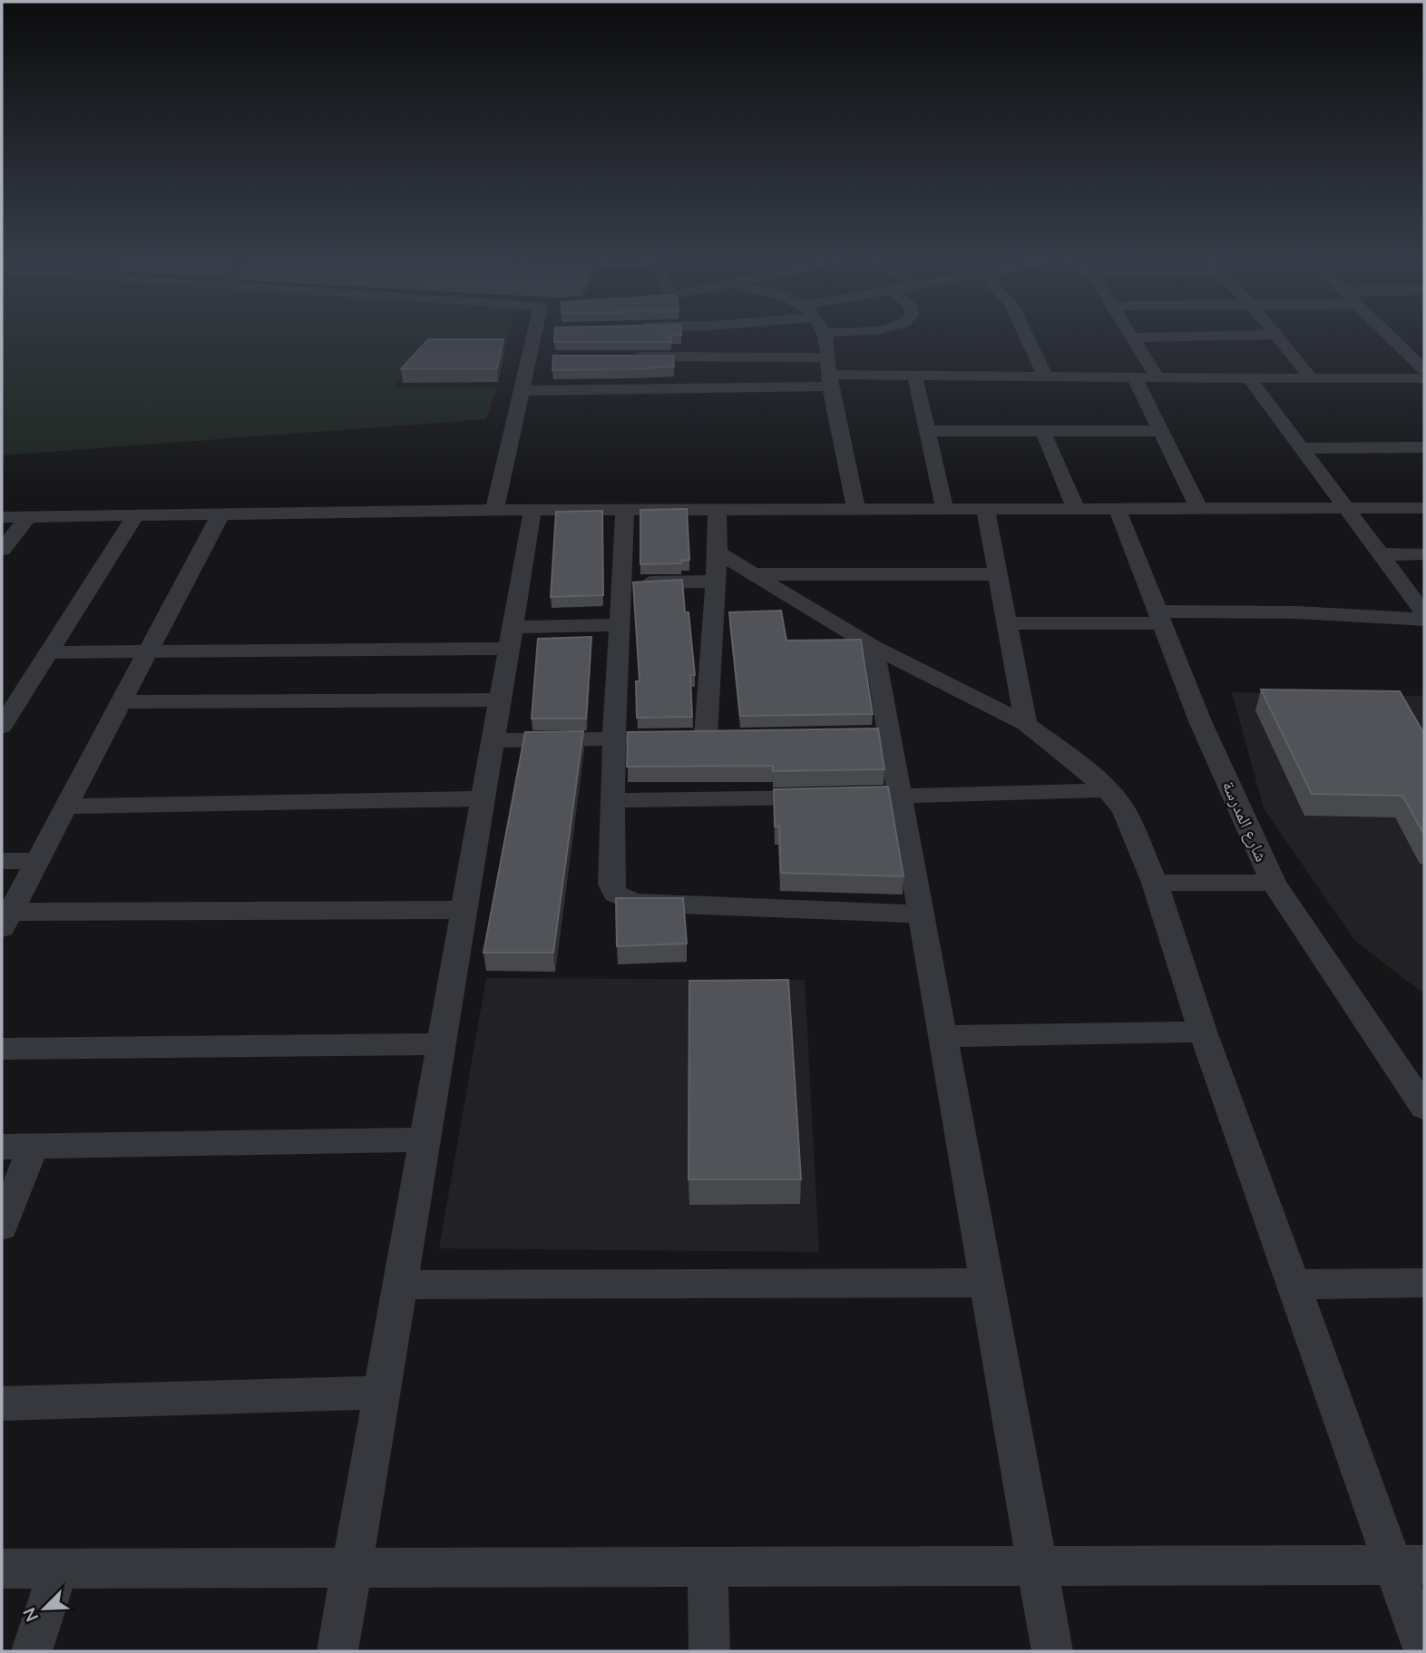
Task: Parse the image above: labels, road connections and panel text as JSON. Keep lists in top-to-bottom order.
{
  "streets": {
    "street": ["شارع المدرسة"]
  },
  "north": "bottom left"
}
